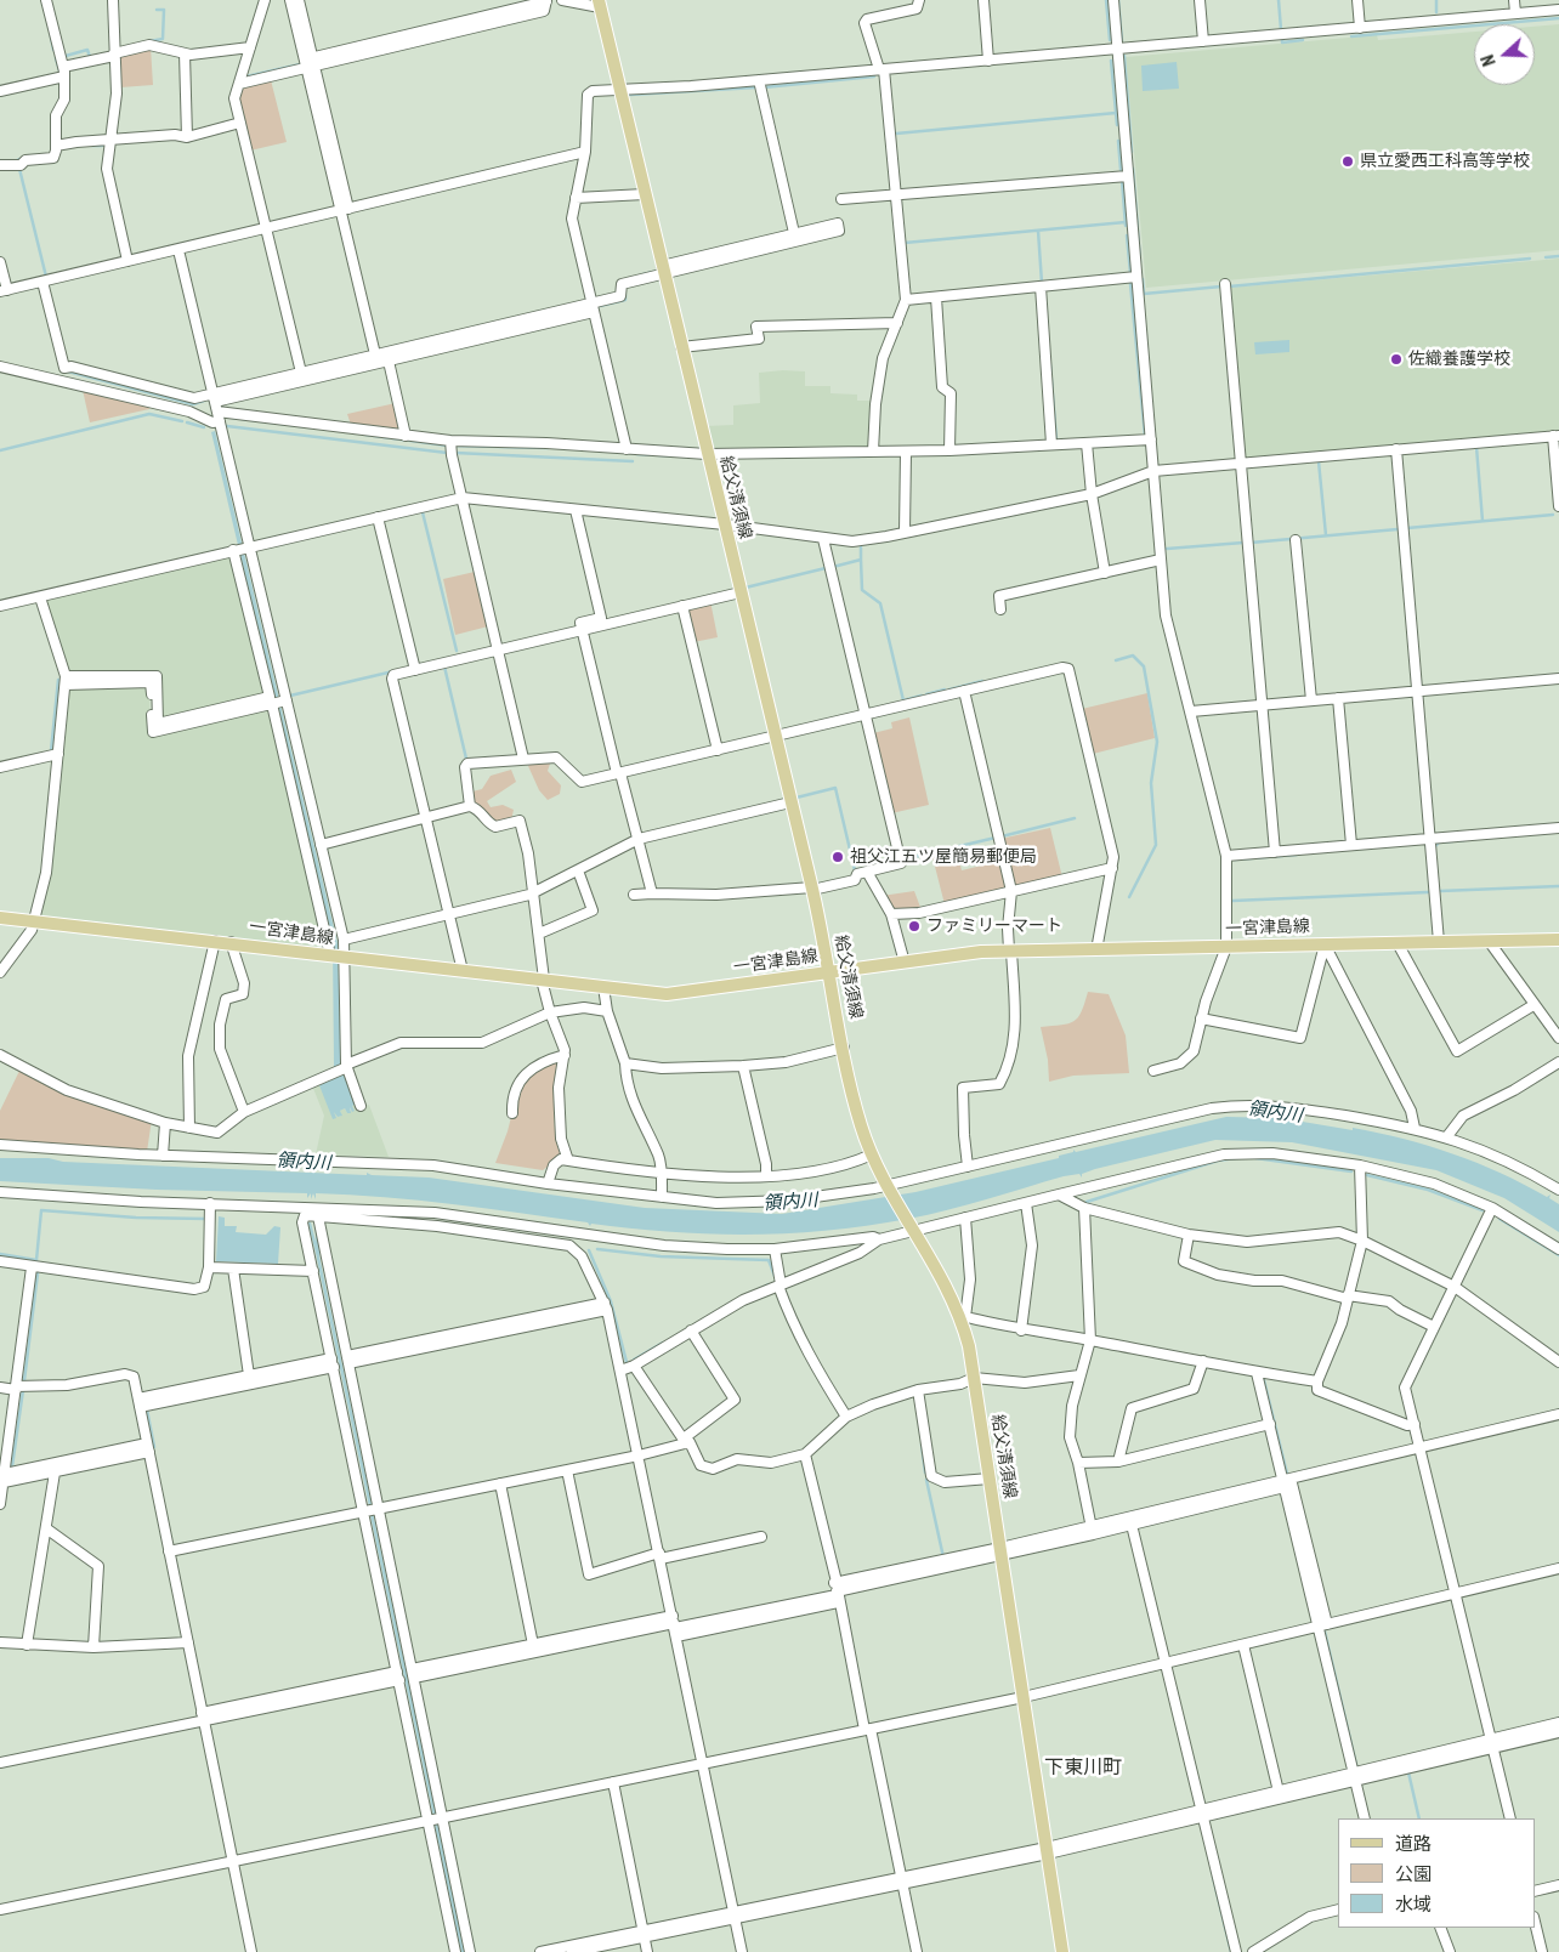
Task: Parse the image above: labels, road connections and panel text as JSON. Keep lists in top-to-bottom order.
{
  "streets": {
    "main road": ["給父清須線", "一宮津島線"]
  },
  "crossings": [
    ["給父清須線", "一宮津島線"]
  ],
  "districts": ["下東川町"],
  "water": ["領内川"],
  "places": [
    "県立愛西工科高等学校",
    "佐織養護学校",
    "祖父江五ツ屋簡易郵便局",
    "ファミリーマート"
  ],
  "legend": ["道路", "公園", "水域"],
  "north": "left"
}
